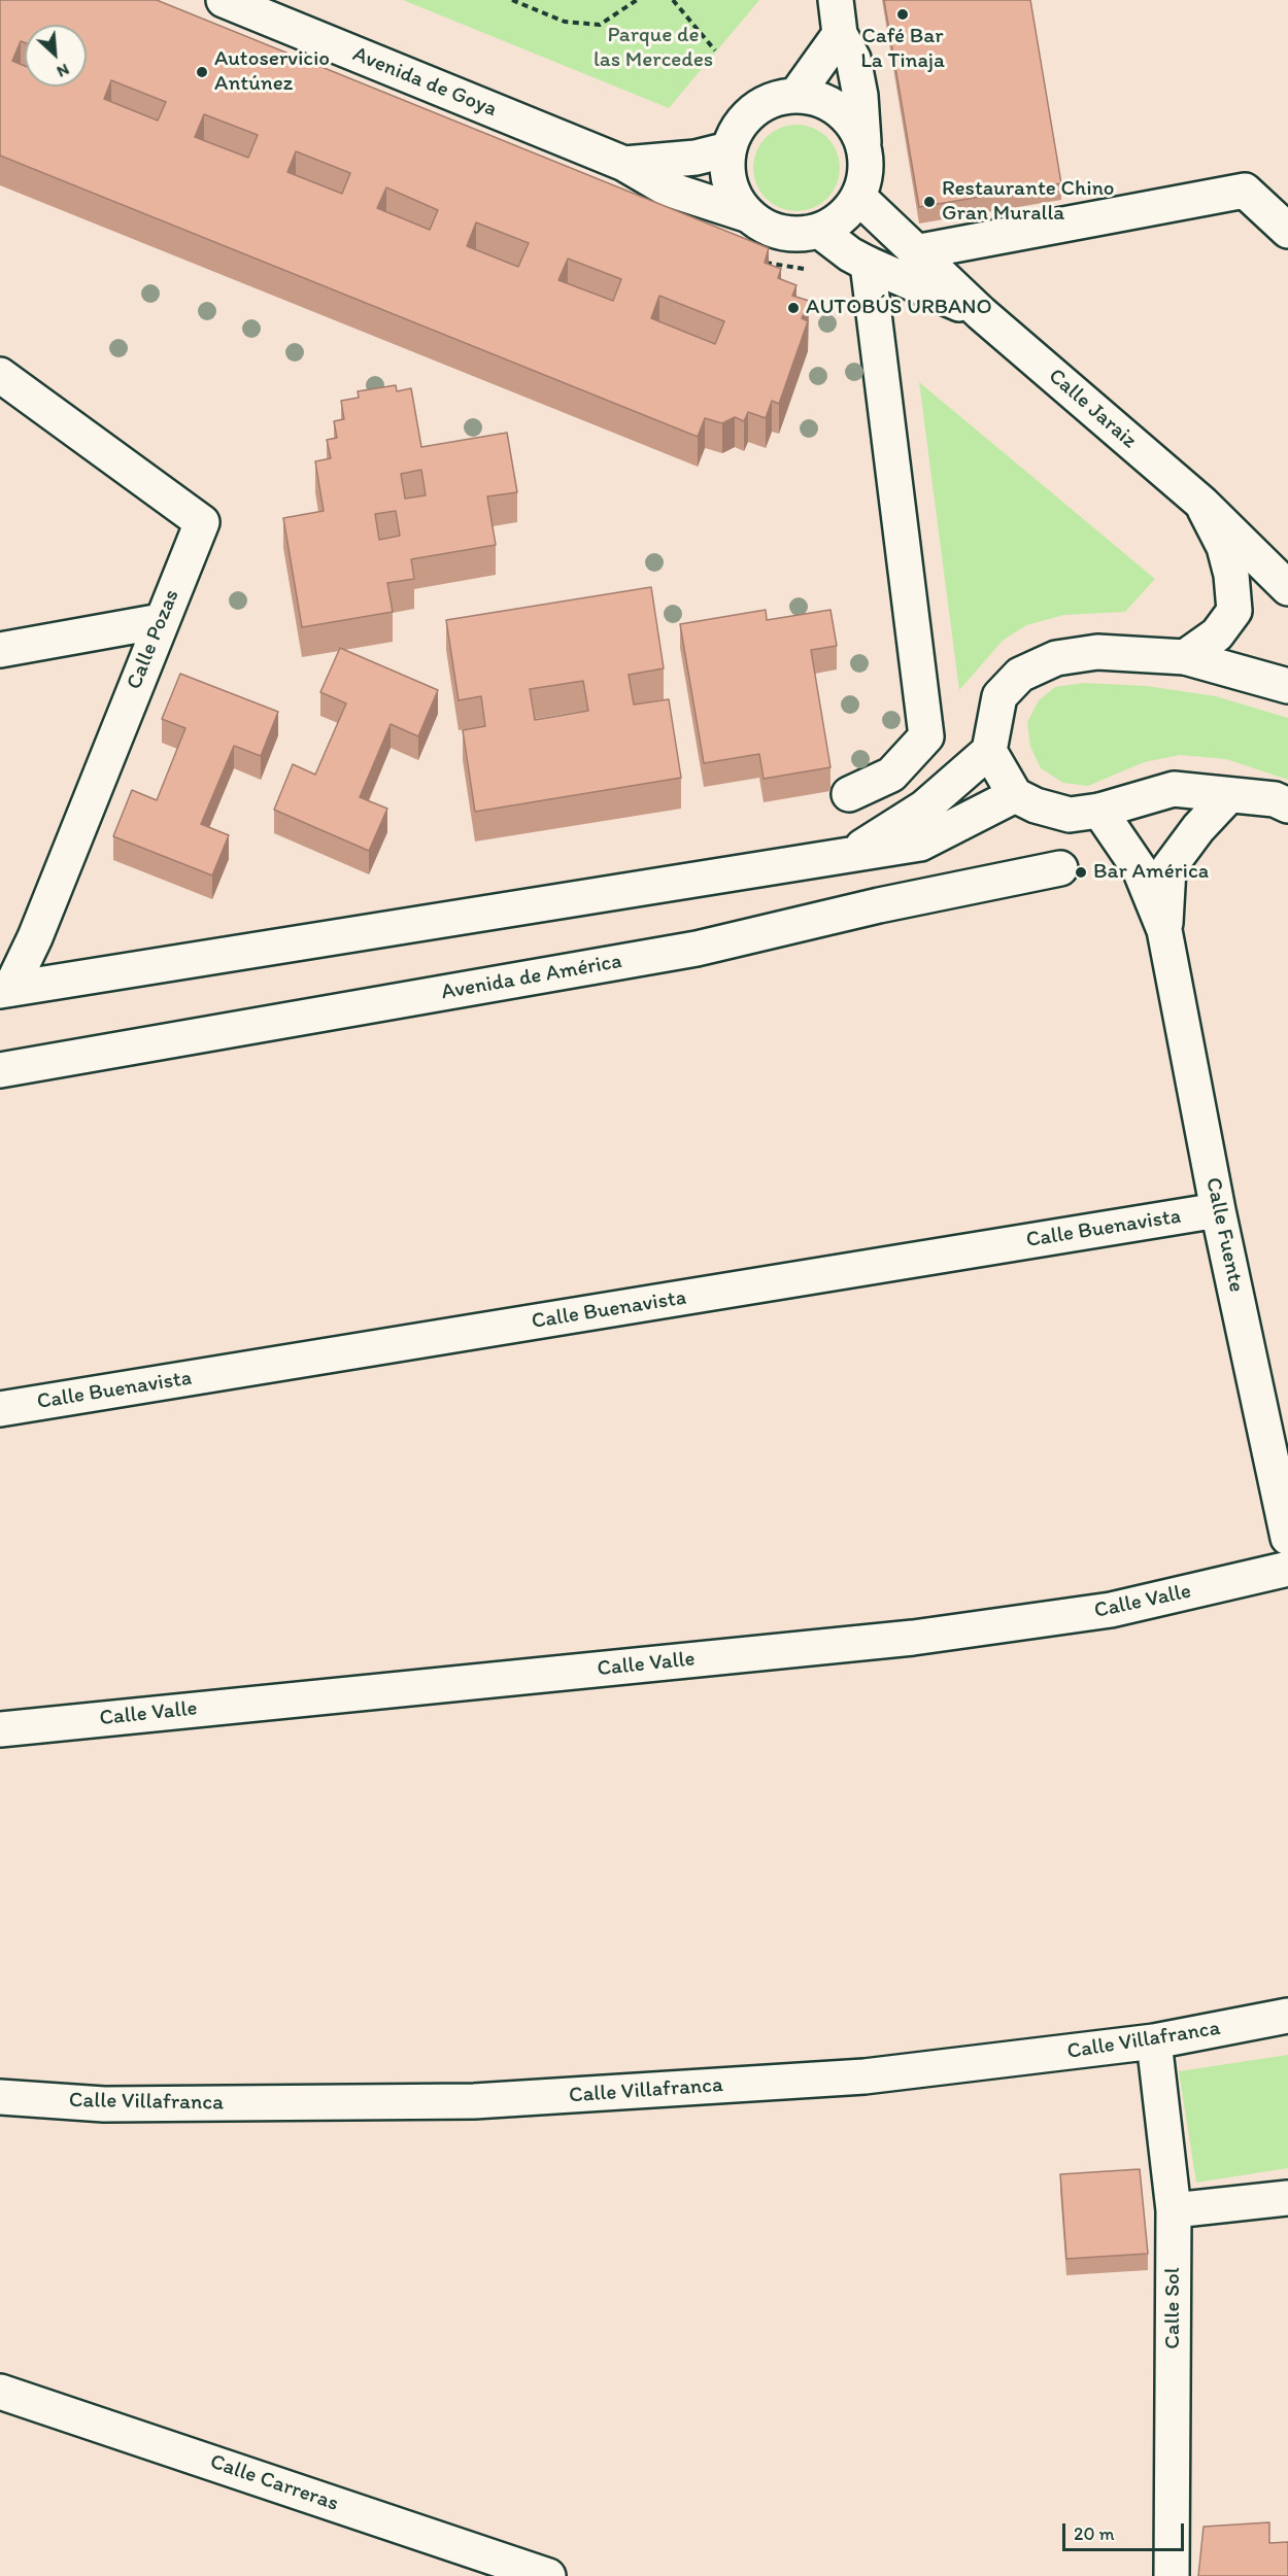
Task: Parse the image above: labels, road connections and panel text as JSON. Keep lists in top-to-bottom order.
{
  "streets": {
    "street": [
      "Avenida de Goya",
      "Calle Jaraiz",
      "Calle Pozas",
      "Avenida de América",
      "Calle Buenavista",
      "Calle Fuente",
      "Calle Valle",
      "Calle Villafranca",
      "Calle Sol",
      "Calle Carreras"
    ]
  },
  "crossings": [
    ["Avenida de Goya", "Calle Jaraiz"],
    ["Calle Buenavista", "Calle Fuente"],
    ["Calle Villafranca", "Calle Sol"]
  ],
  "parks": ["Parque de las Mercedes"],
  "places": [
    "Café Bar La Tinaja",
    "Autoservicio Antúnez",
    "Restaurante Chino Gran Muralla",
    "AUTOBÚS URBANO",
    "Bar América"
  ],
  "scale_bar": "20 m",
  "north": "bottom right"
}
